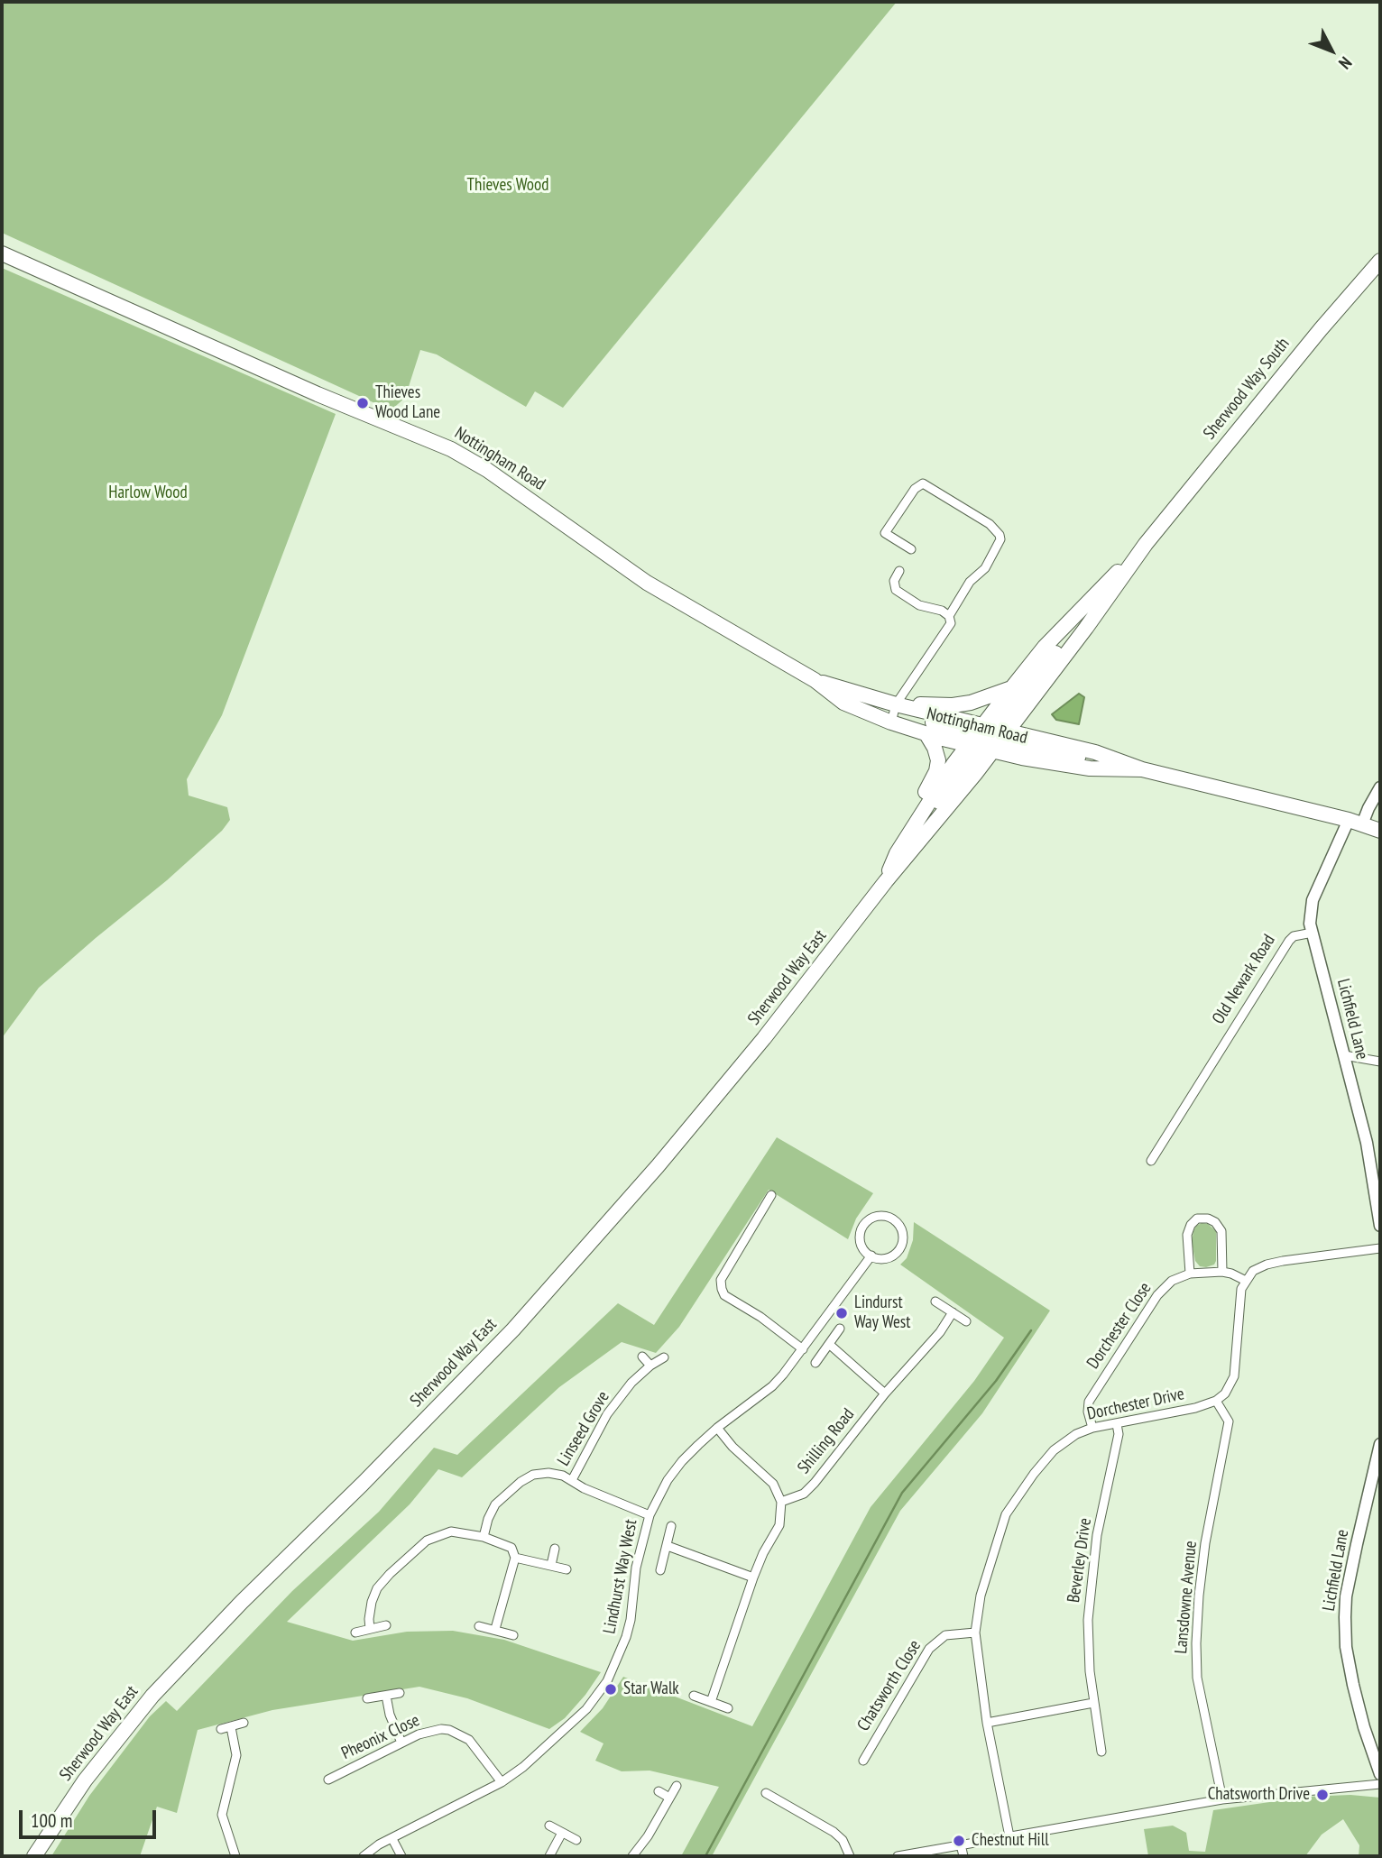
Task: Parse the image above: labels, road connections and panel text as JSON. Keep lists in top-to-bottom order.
{
  "streets": {
    "highway": ["Sherwood Way South", "Nottingham Road", "Sherwood Way East"],
    "street": [
      "Old Newark Road",
      "Lichfield Lane",
      "Dorchester Close",
      "Dorchester Drive",
      "Linseed Grove",
      "Shilling Road",
      "Beverley Drive",
      "Lindhurst Way West",
      "Lansdowne Avenue",
      "Chatsworth Close",
      "Pheonix Close"
    ]
  },
  "crossings": [
    ["Sherwood Way South", "Nottingham Road"],
    ["Sherwood Way South", "Sherwood Way East"],
    ["Nottingham Road", "Sherwood Way East"],
    ["Old Newark Road", "Lichfield Lane"],
    ["Dorchester Close", "Dorchester Drive"],
    ["Dorchester Drive", "Beverley Drive"],
    ["Dorchester Drive", "Lansdowne Avenue"],
    ["Dorchester Drive", "Chatsworth Close"],
    ["Lindhurst Way West", "Pheonix Close"]
  ],
  "parks": ["Thieves Wood", "Harlow Wood"],
  "places": [
    "Thieves Wood Lane",
    "Lindurst Way West",
    "Star Walk",
    "Chatsworth Drive",
    "Chestnut Hill"
  ],
  "scale_bar": "100 m",
  "north": "bottom right"
}
